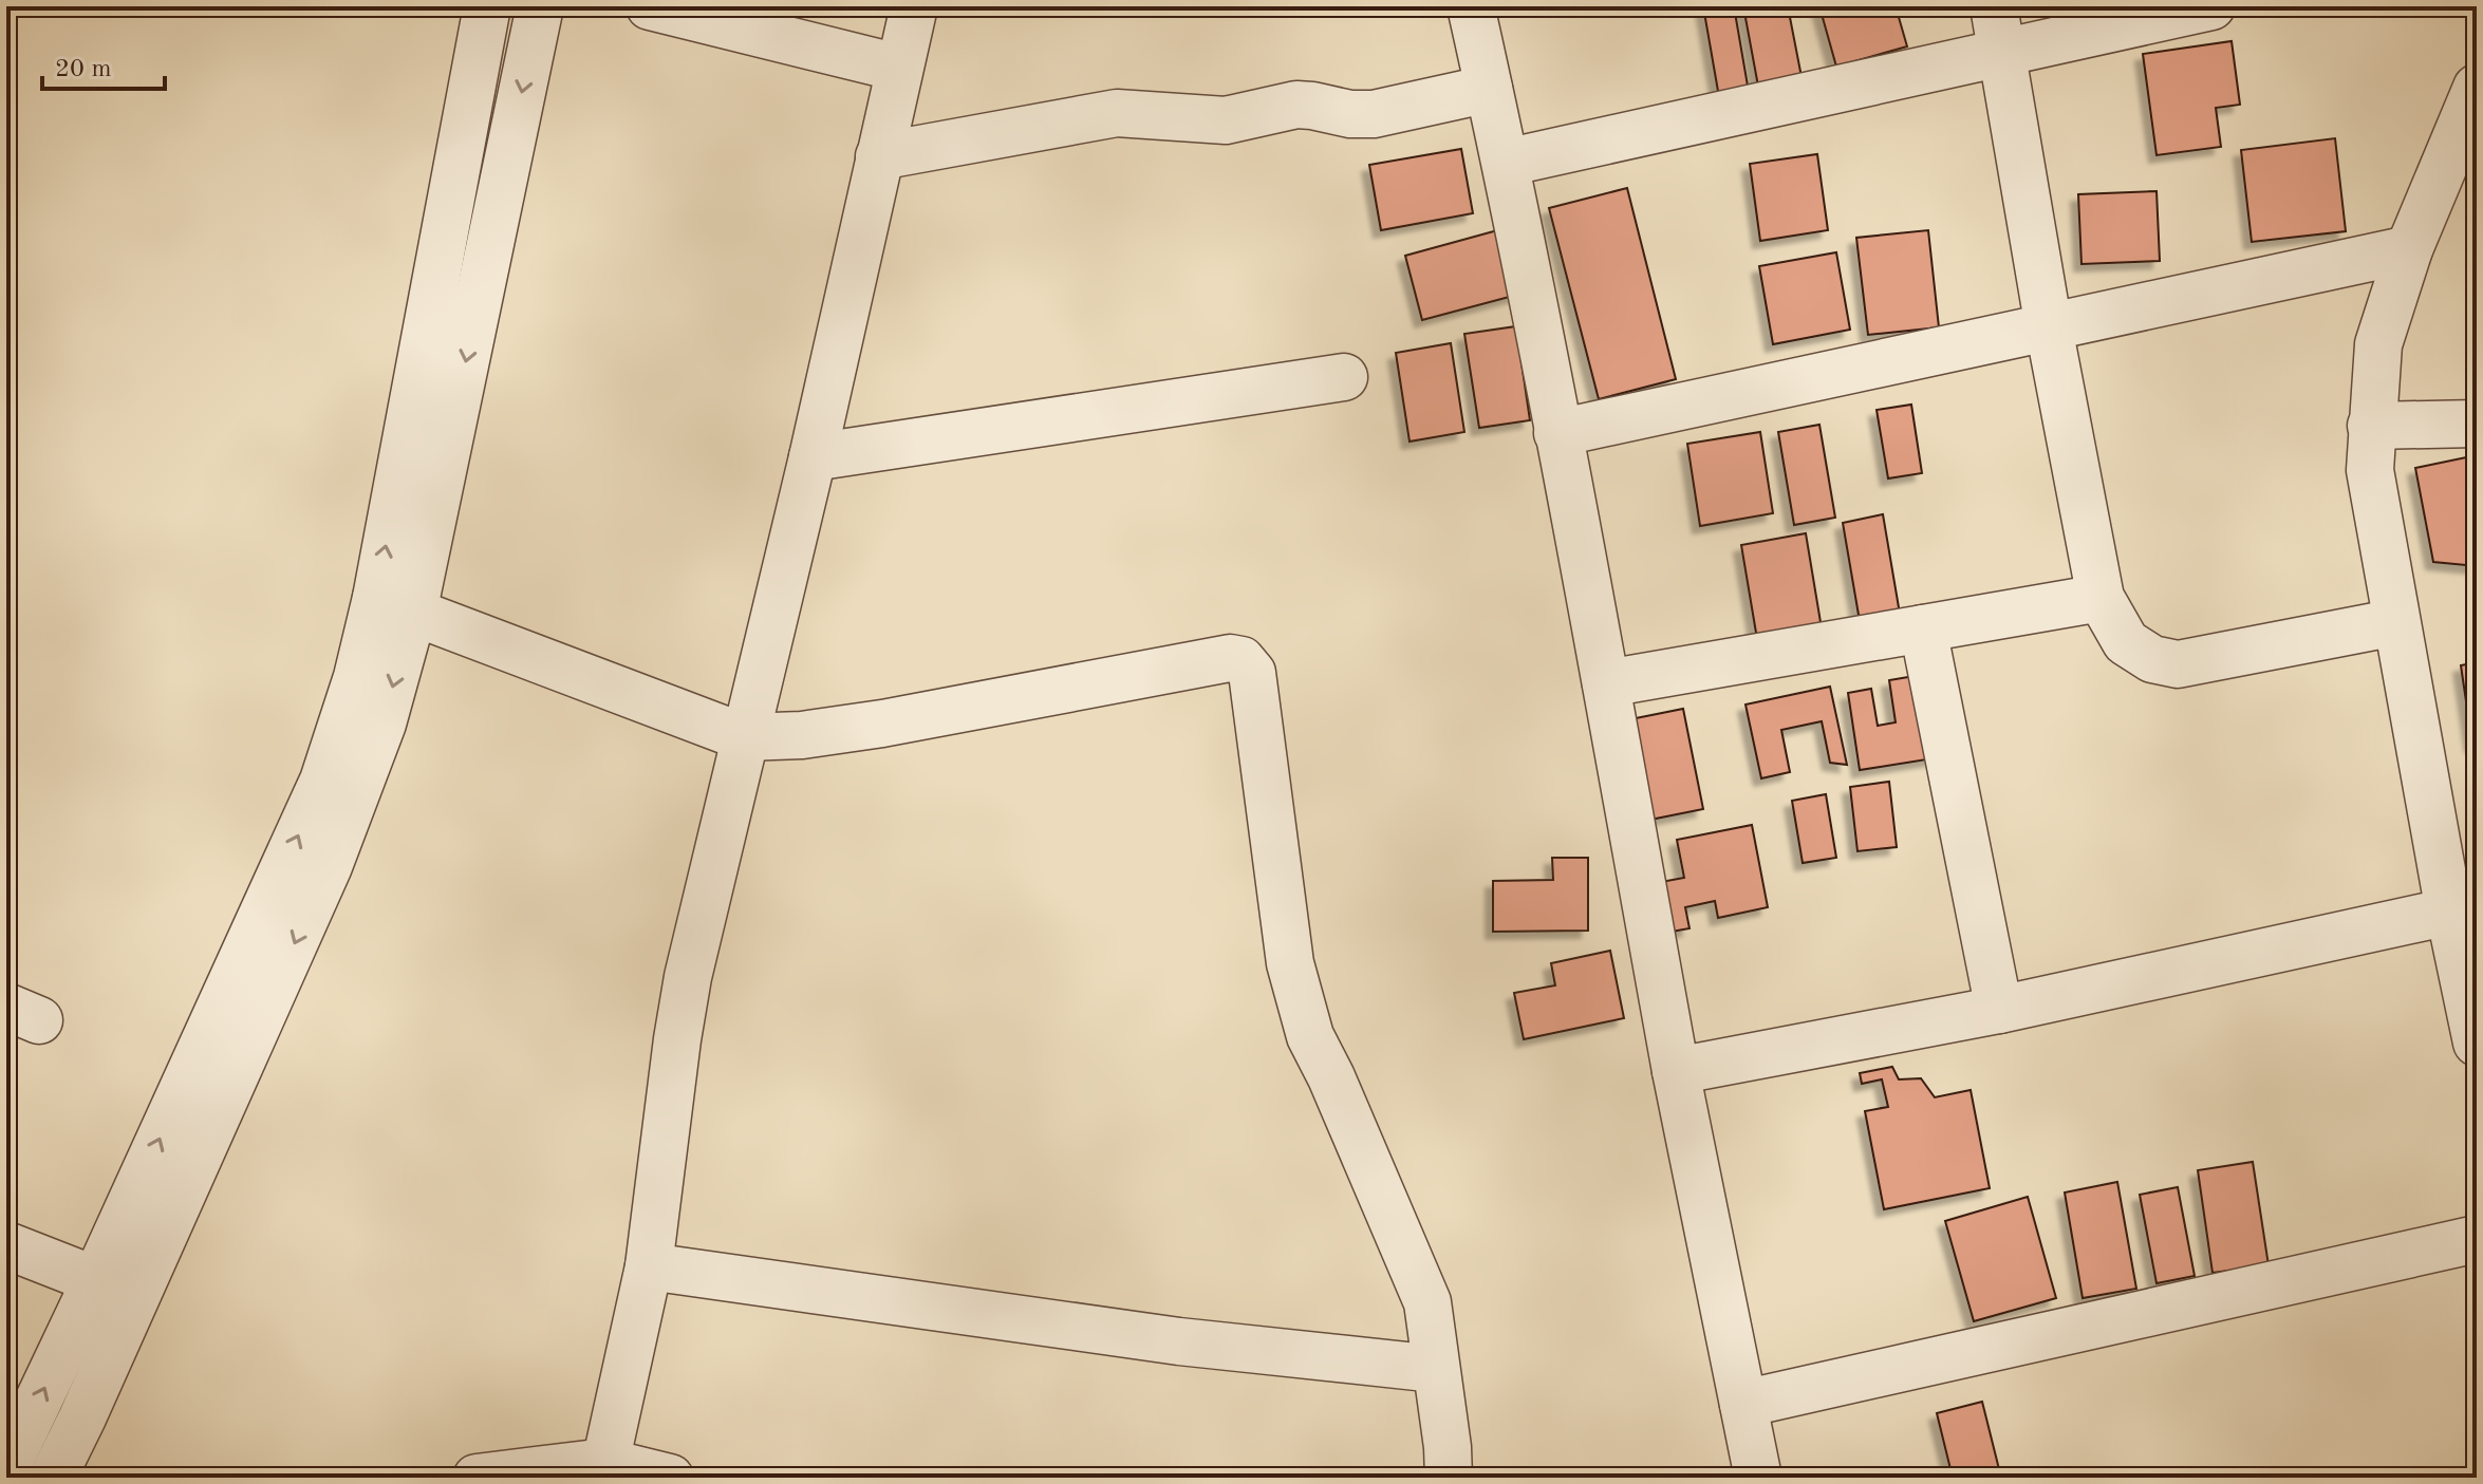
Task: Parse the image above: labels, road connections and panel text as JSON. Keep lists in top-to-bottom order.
{
  "scale_bar": "20 m"
}
